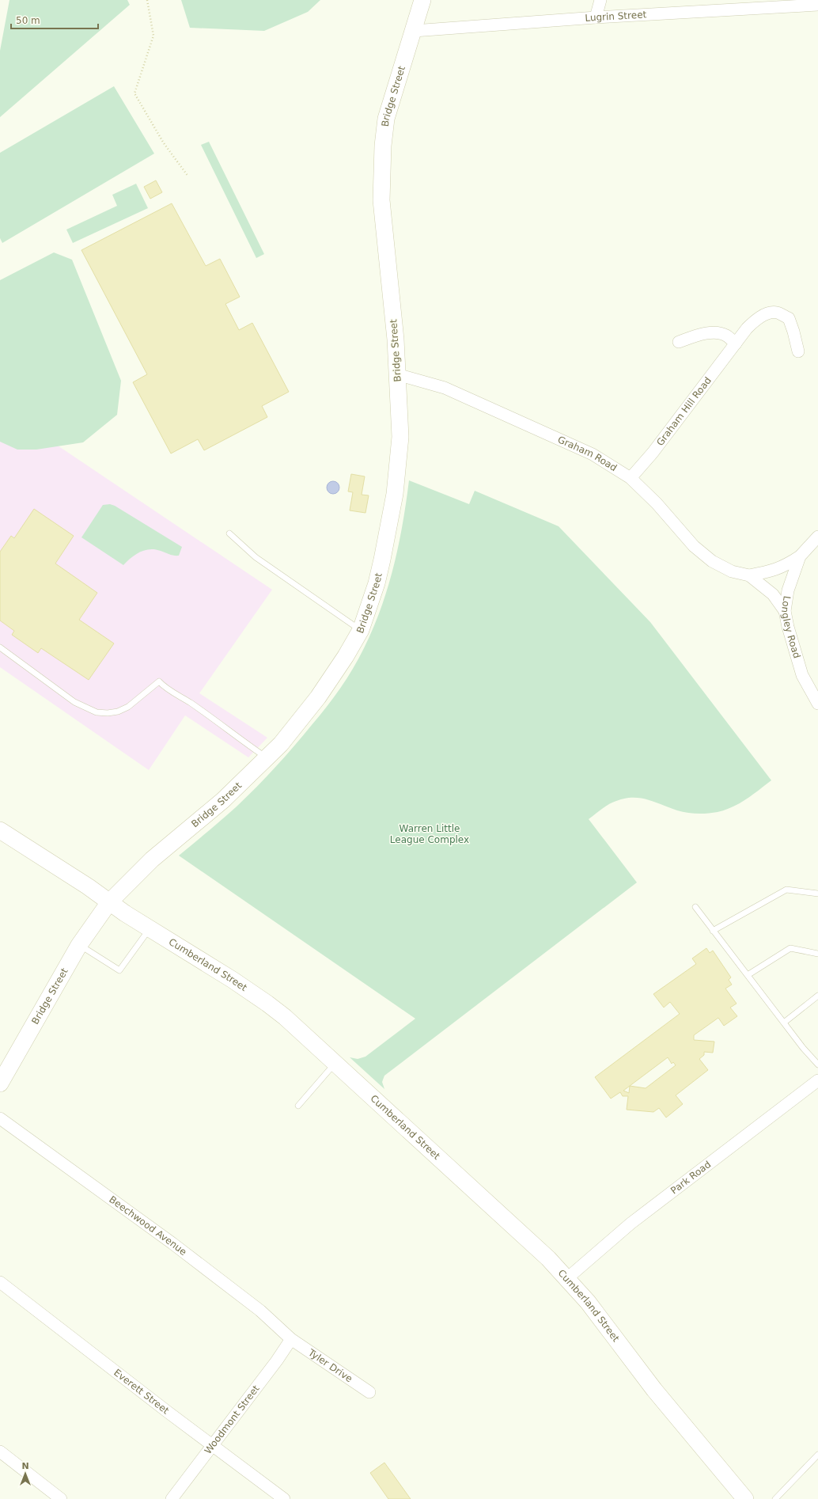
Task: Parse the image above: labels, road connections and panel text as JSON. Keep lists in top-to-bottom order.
{
  "streets": {
    "street": [
      "Lugrin Street",
      "Bridge Street",
      "Graham Hill Road",
      "Graham Road",
      "Longley Road",
      "Cumberland Street",
      "Park Road",
      "Beechwood Avenue",
      "Tyler Drive",
      "Everett Street",
      "Woodmont Street"
    ]
  },
  "crossings": [
    ["Lugrin Street", "Bridge Street"],
    ["Bridge Street", "Graham Road"],
    ["Bridge Street", "Cumberland Street"],
    ["Graham Hill Road", "Graham Road"],
    ["Graham Road", "Longley Road"],
    ["Cumberland Street", "Park Road"],
    ["Beechwood Avenue", "Tyler Drive"],
    ["Beechwood Avenue", "Woodmont Street"],
    ["Tyler Drive", "Woodmont Street"],
    ["Everett Street", "Woodmont Street"]
  ],
  "parks": ["Warren Little League Complex"],
  "scale_bar": "50 m",
  "north": "top"
}
